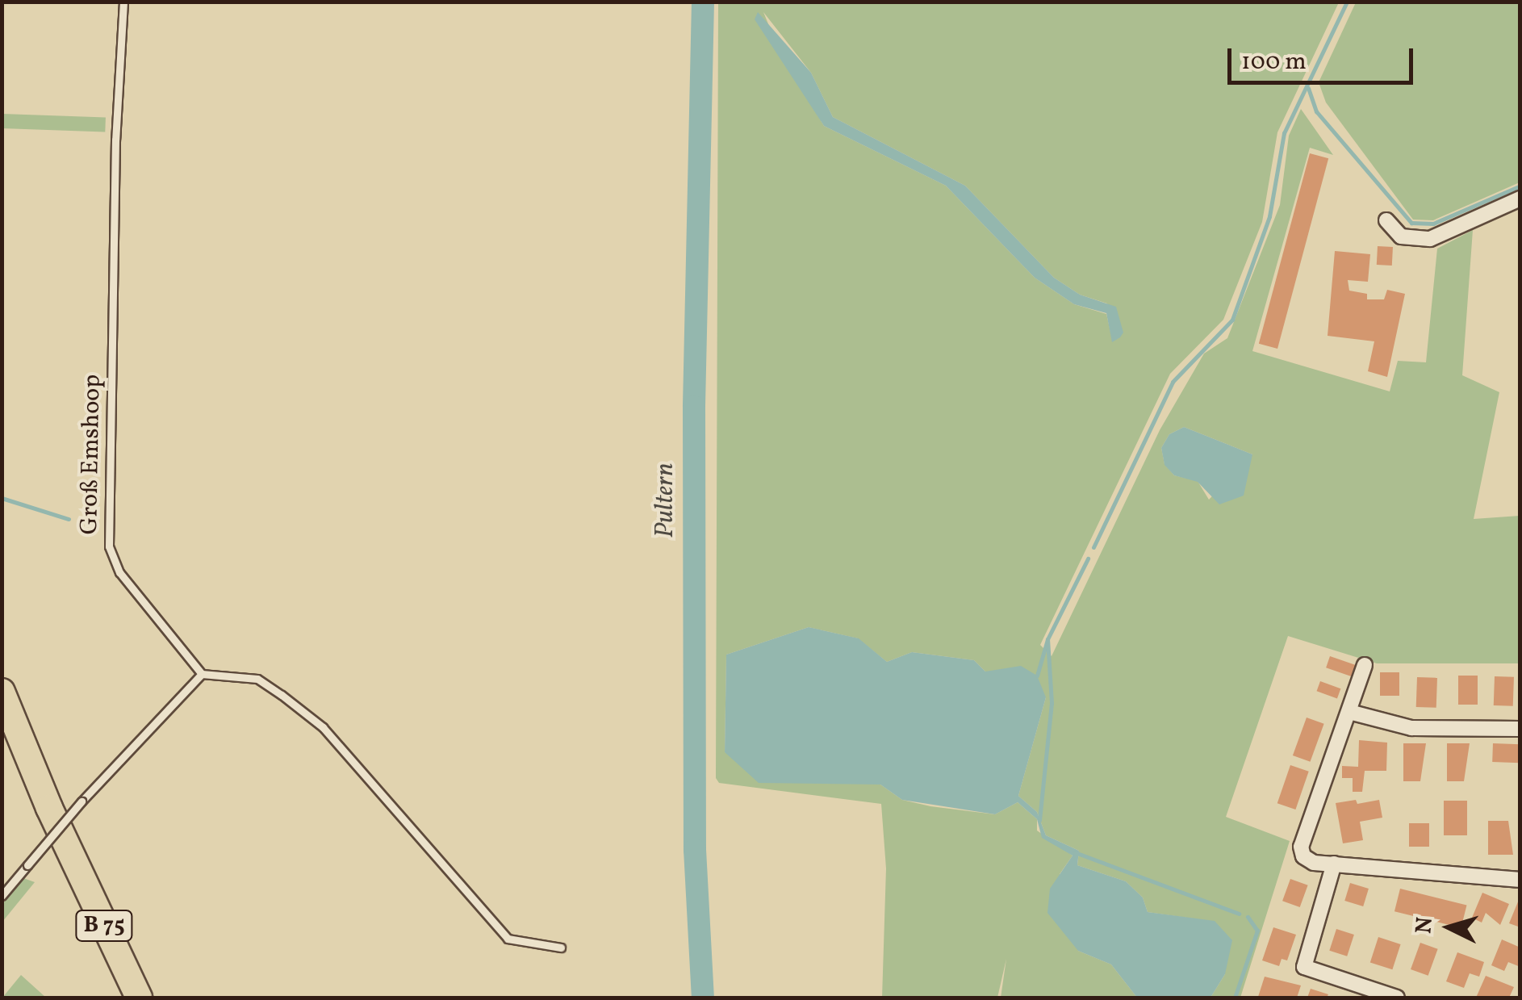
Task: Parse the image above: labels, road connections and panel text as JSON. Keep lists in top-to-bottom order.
{
  "streets": {
    "highway": ["B 75"],
    "lane": ["Groß Emshoop"]
  },
  "water": ["Pultern"],
  "scale_bar": "100 m",
  "north": "left"
}
